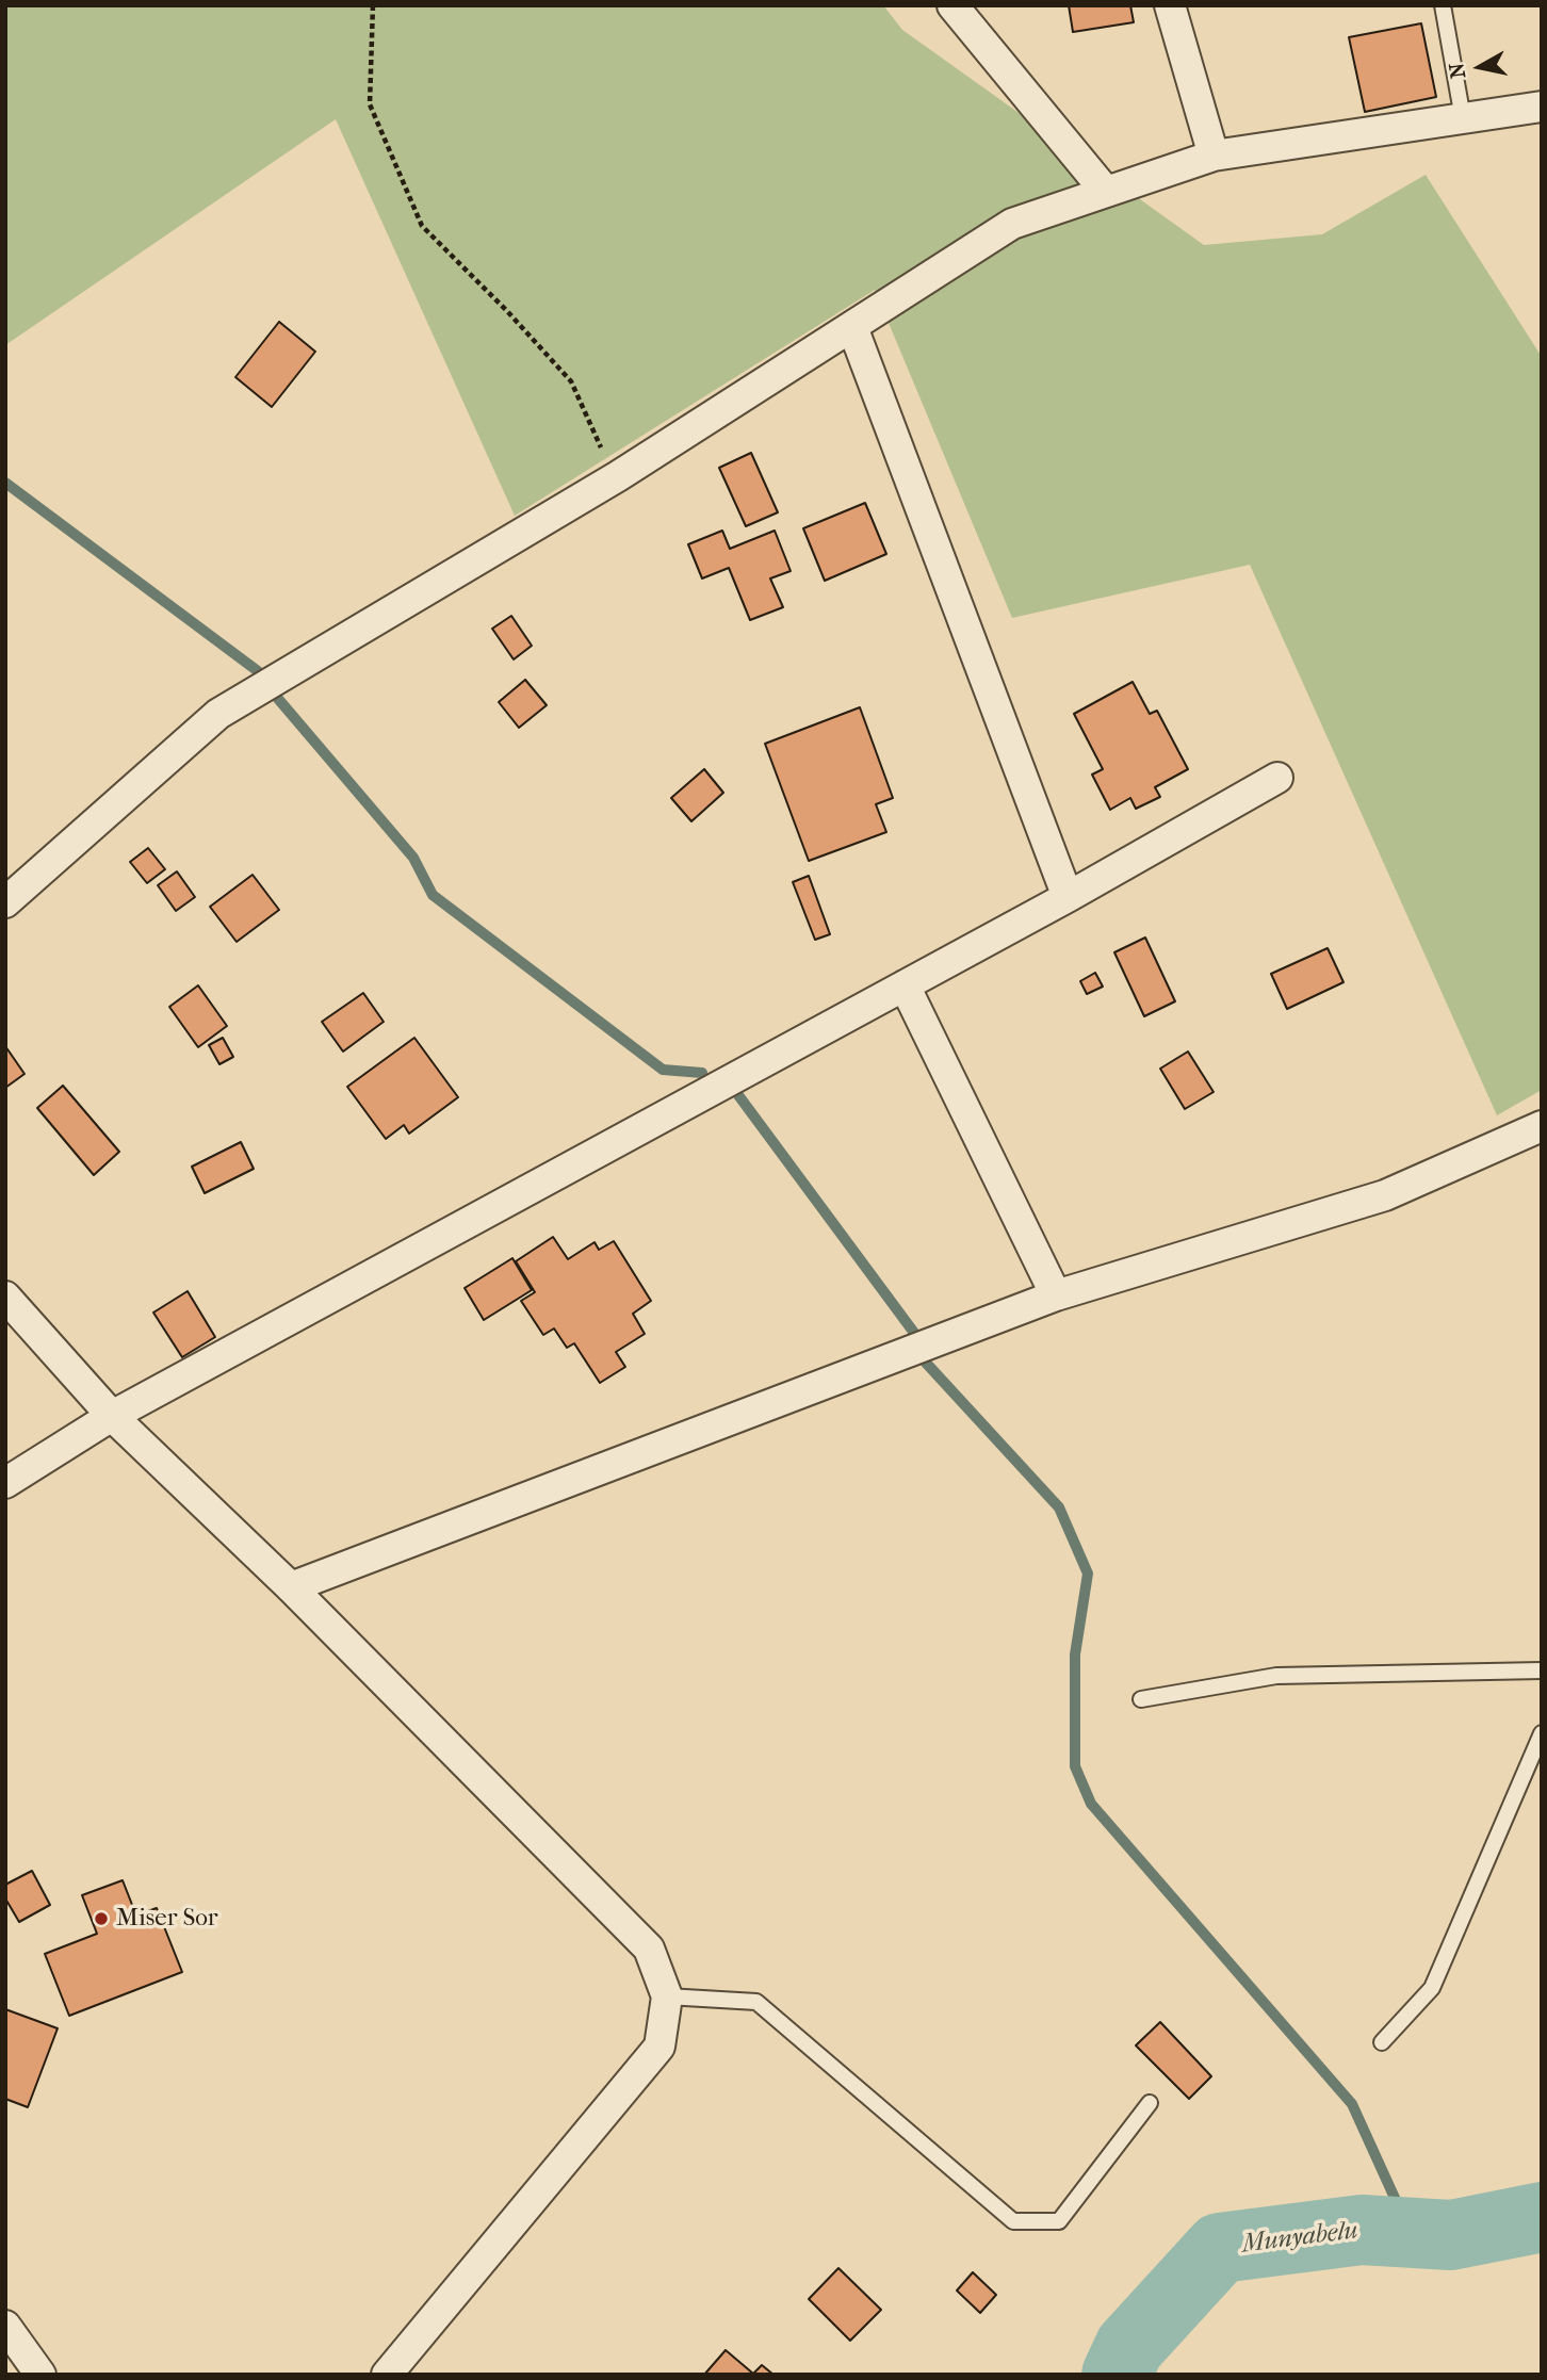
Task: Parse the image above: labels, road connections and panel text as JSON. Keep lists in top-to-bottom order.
{
  "water": ["Munyabelu"],
  "places": ["Miser Sor"],
  "north": "left"
}
